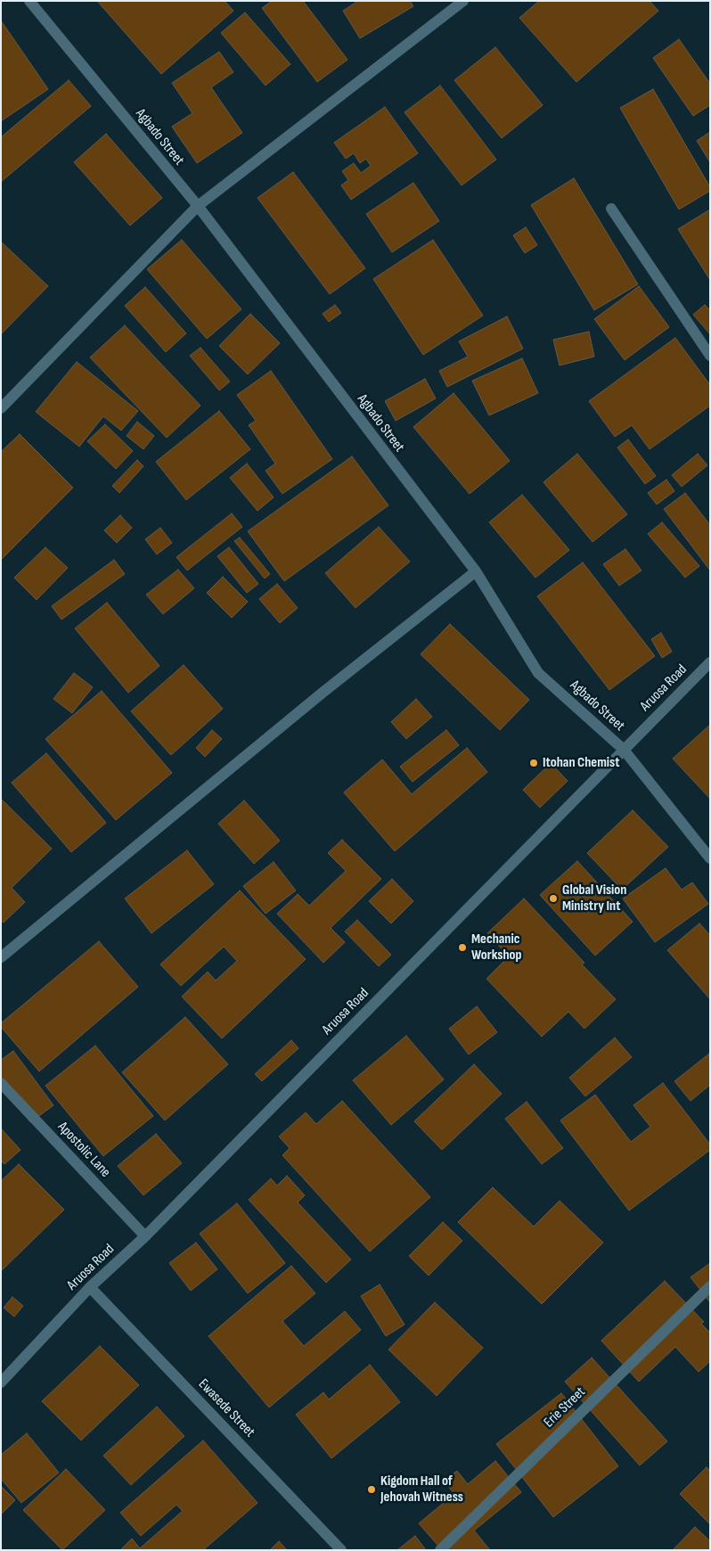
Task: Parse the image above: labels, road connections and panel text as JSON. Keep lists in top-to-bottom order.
{
  "streets": {
    "street": [
      "Agbado Street",
      "Aruosa Road",
      "Apostolic Lane",
      "Erie Street",
      "Ewasede Street"
    ]
  },
  "crossings": [
    ["Agbado Street", "Aruosa Road"],
    ["Aruosa Road", "Apostolic Lane"],
    ["Aruosa Road", "Ewasede Street"]
  ],
  "places": [
    "Itohan Chemist",
    "Global Vision Ministry Int",
    "Mechanic Workshop",
    "Kigdom Hall of Jehovah Witness"
  ]
}
